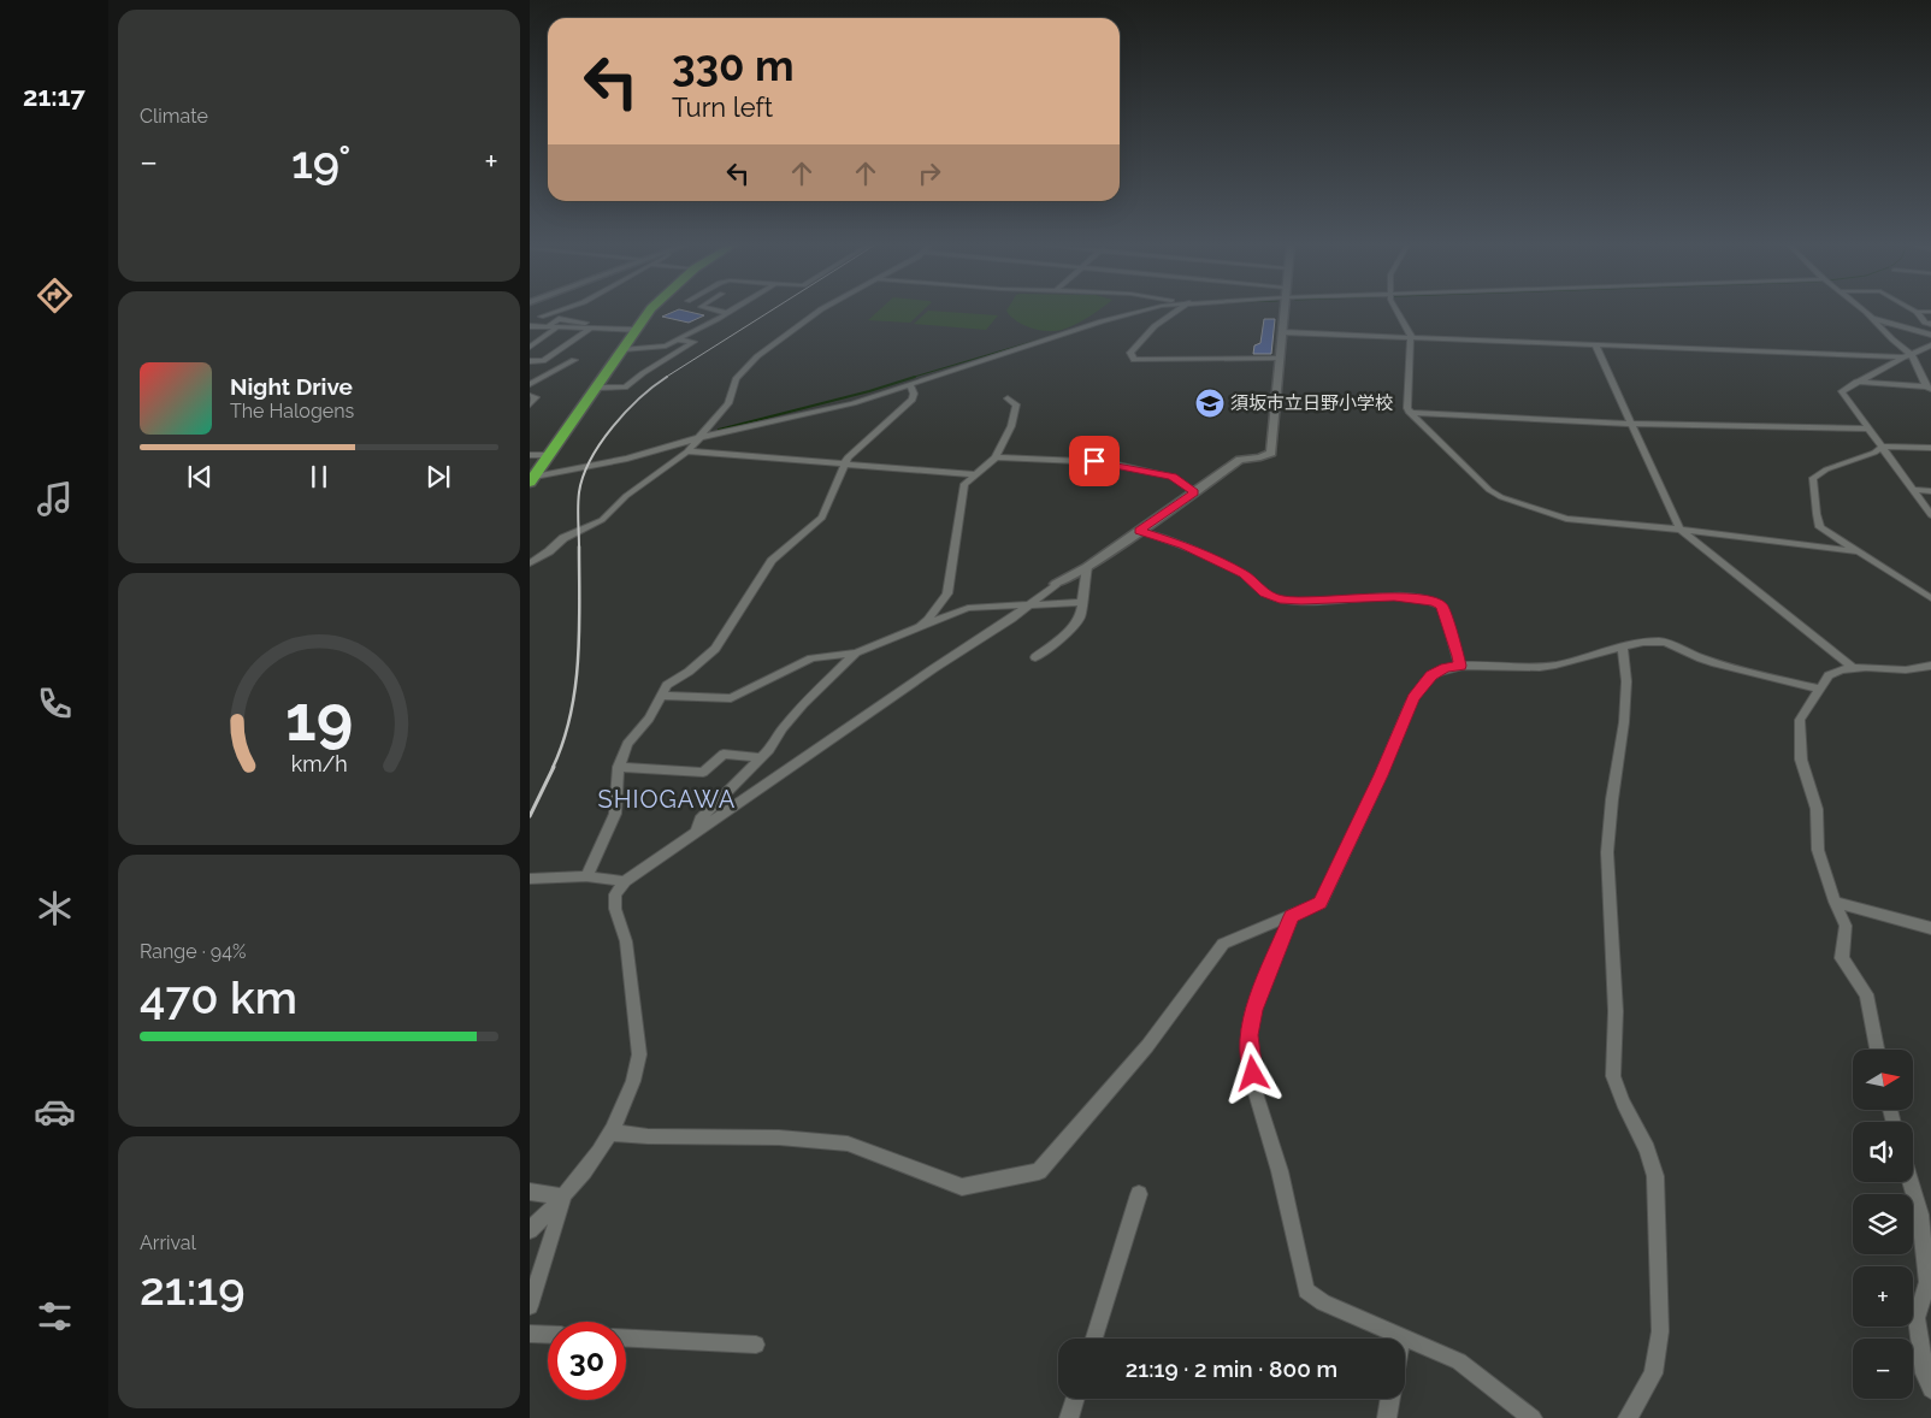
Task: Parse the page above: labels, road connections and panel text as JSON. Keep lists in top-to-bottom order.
{
  "districts": ["SHIOGAWA"],
  "places": {
    "school or university": ["須坂市立日野小学校"]
  },
  "north": "right",
  "page": {
    "tabs": "21:17",
    "tile": [
      "Climate",
      ["Range · 94%", "470 km"],
      ["Arrival", "21:19"]
    ],
    "turn": ["330 m", "Turn left"],
    "heat": ["−", "19°", "+"],
    "song": ["Night Drive", "The Halogens"],
    "map_buttons": ["+", "−"],
    "limit": "30",
    "trip": "21:19 · 2 min · 800 m",
    "gauge": ["19", "km/h"]
  }
}
